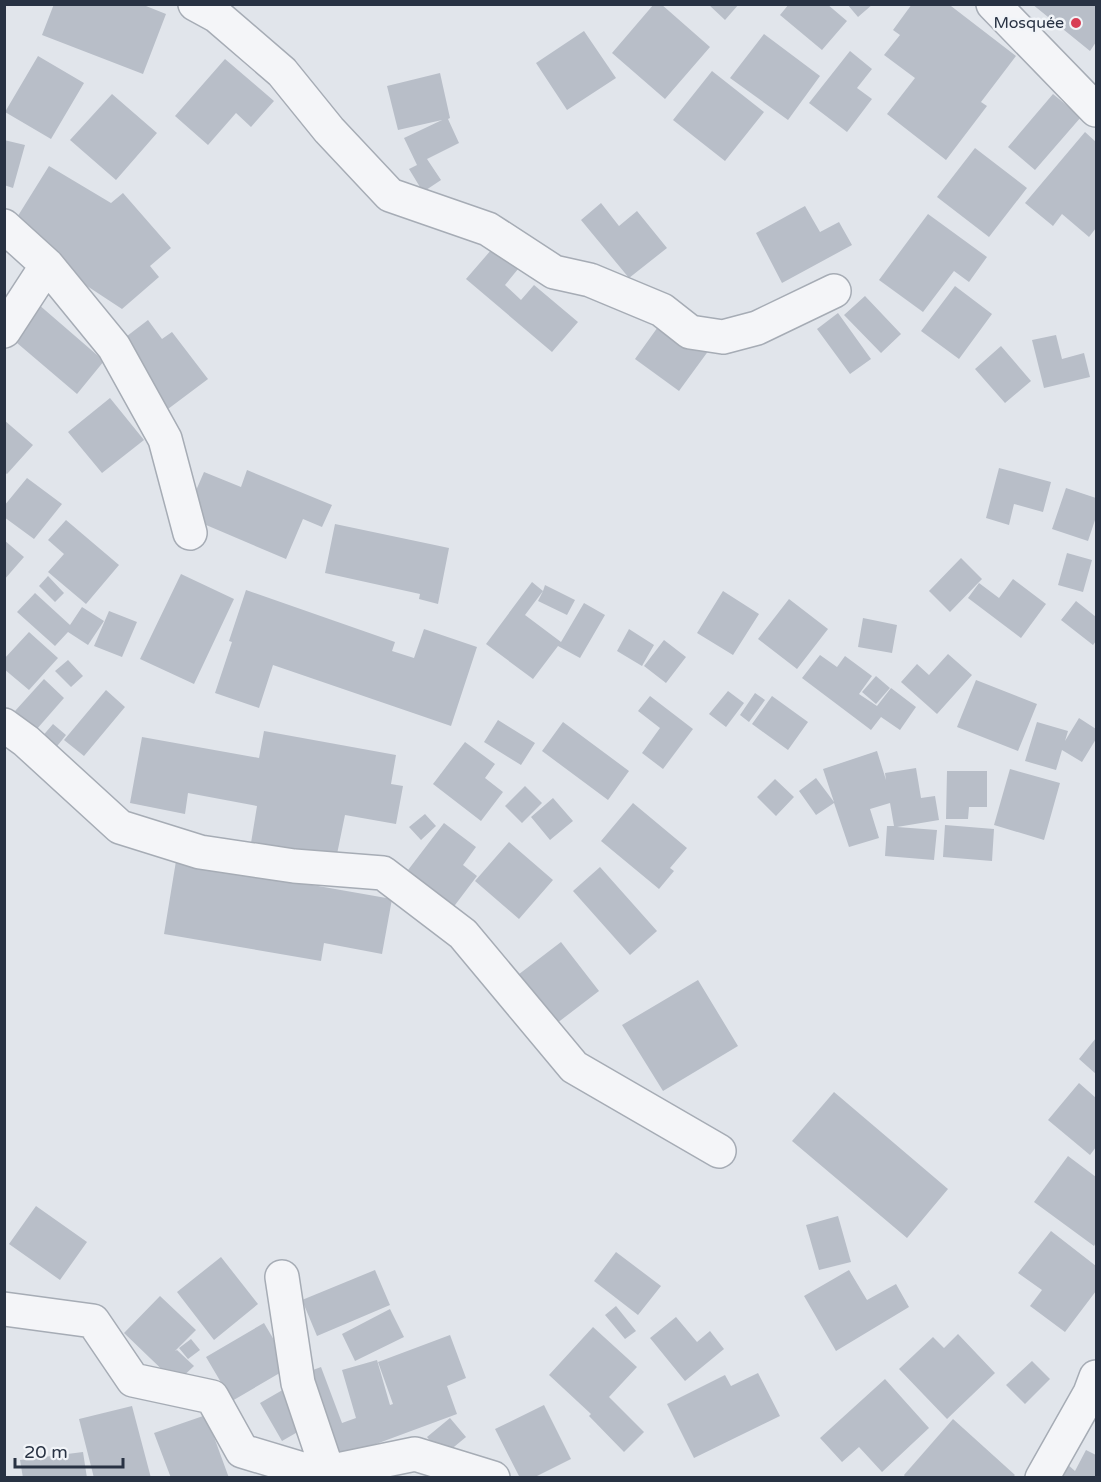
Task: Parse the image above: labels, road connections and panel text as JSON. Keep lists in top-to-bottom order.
{
  "places": ["Mosquée"],
  "scale_bar": "20 m"
}
